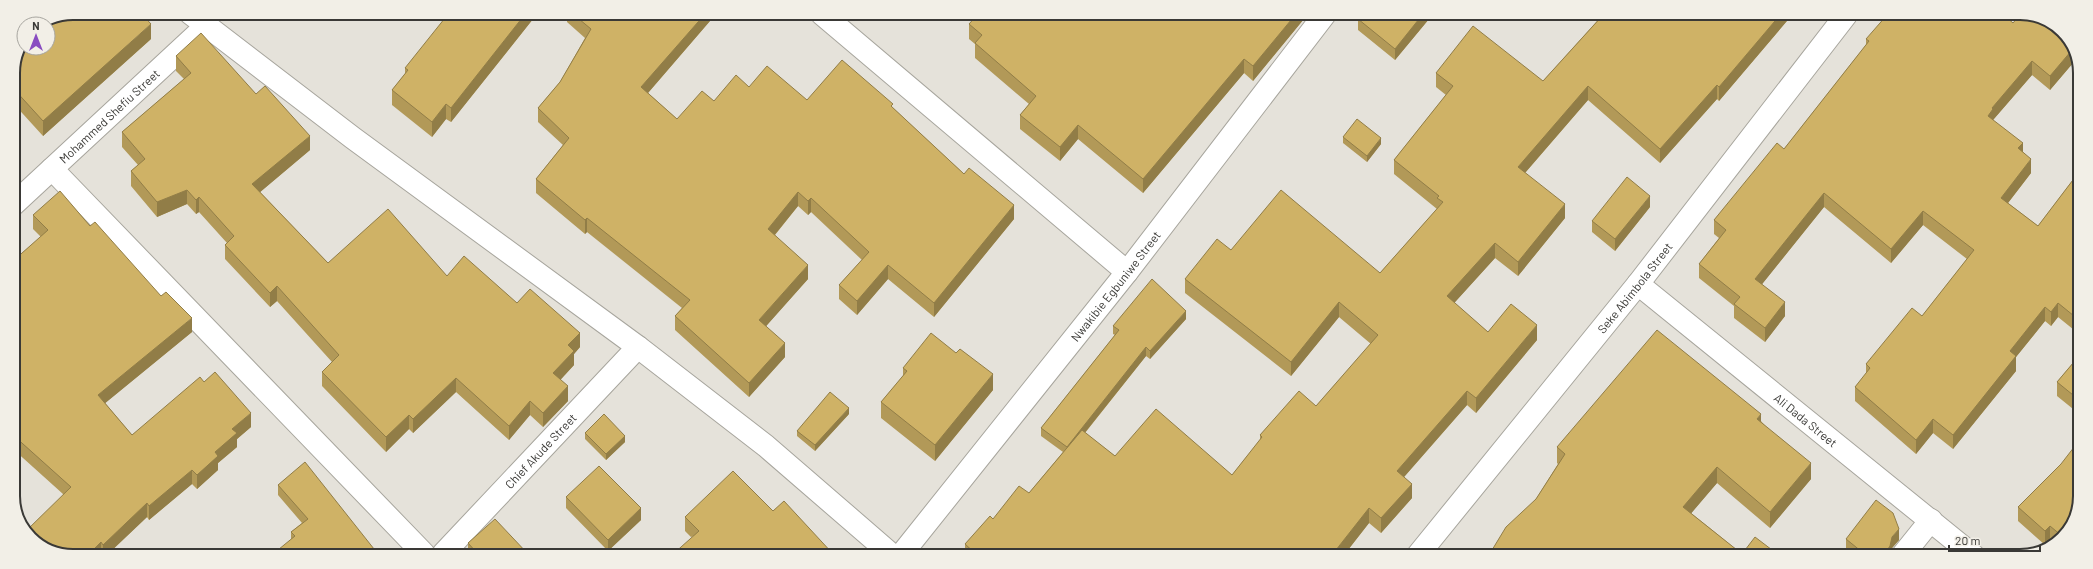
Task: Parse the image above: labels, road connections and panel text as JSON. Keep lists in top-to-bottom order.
{
  "streets": {
    "street": [
      "Mohammed Shefiu Street",
      "Nwakibie Egbuniwe Street",
      "Seke Abimbola Street",
      "Ali Dada Street",
      "Chief Akude Street"
    ]
  },
  "crossings": [
    ["Seke Abimbola Street", "Ali Dada Street"]
  ],
  "scale_bar": "20 m",
  "north": "top"
}
